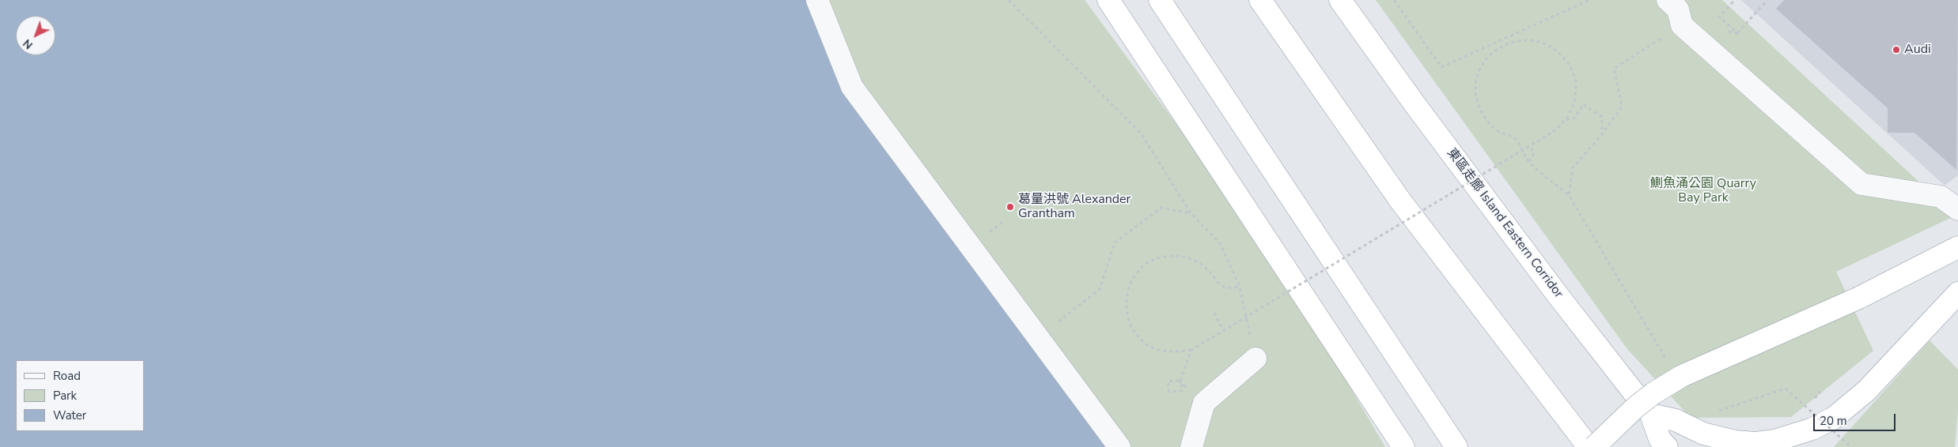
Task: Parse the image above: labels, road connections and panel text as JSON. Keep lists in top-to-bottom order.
{
  "streets": {
    "highway": ["東區走廊 Island Eastern Corridor"]
  },
  "parks": ["鰂魚涌公園 Quarry Bay Park"],
  "places": ["Audi", "葛量洪號 Alexander Grantham"],
  "legend": ["Road", "Park", "Water"],
  "scale_bar": "20 m",
  "north": "bottom left"
}
